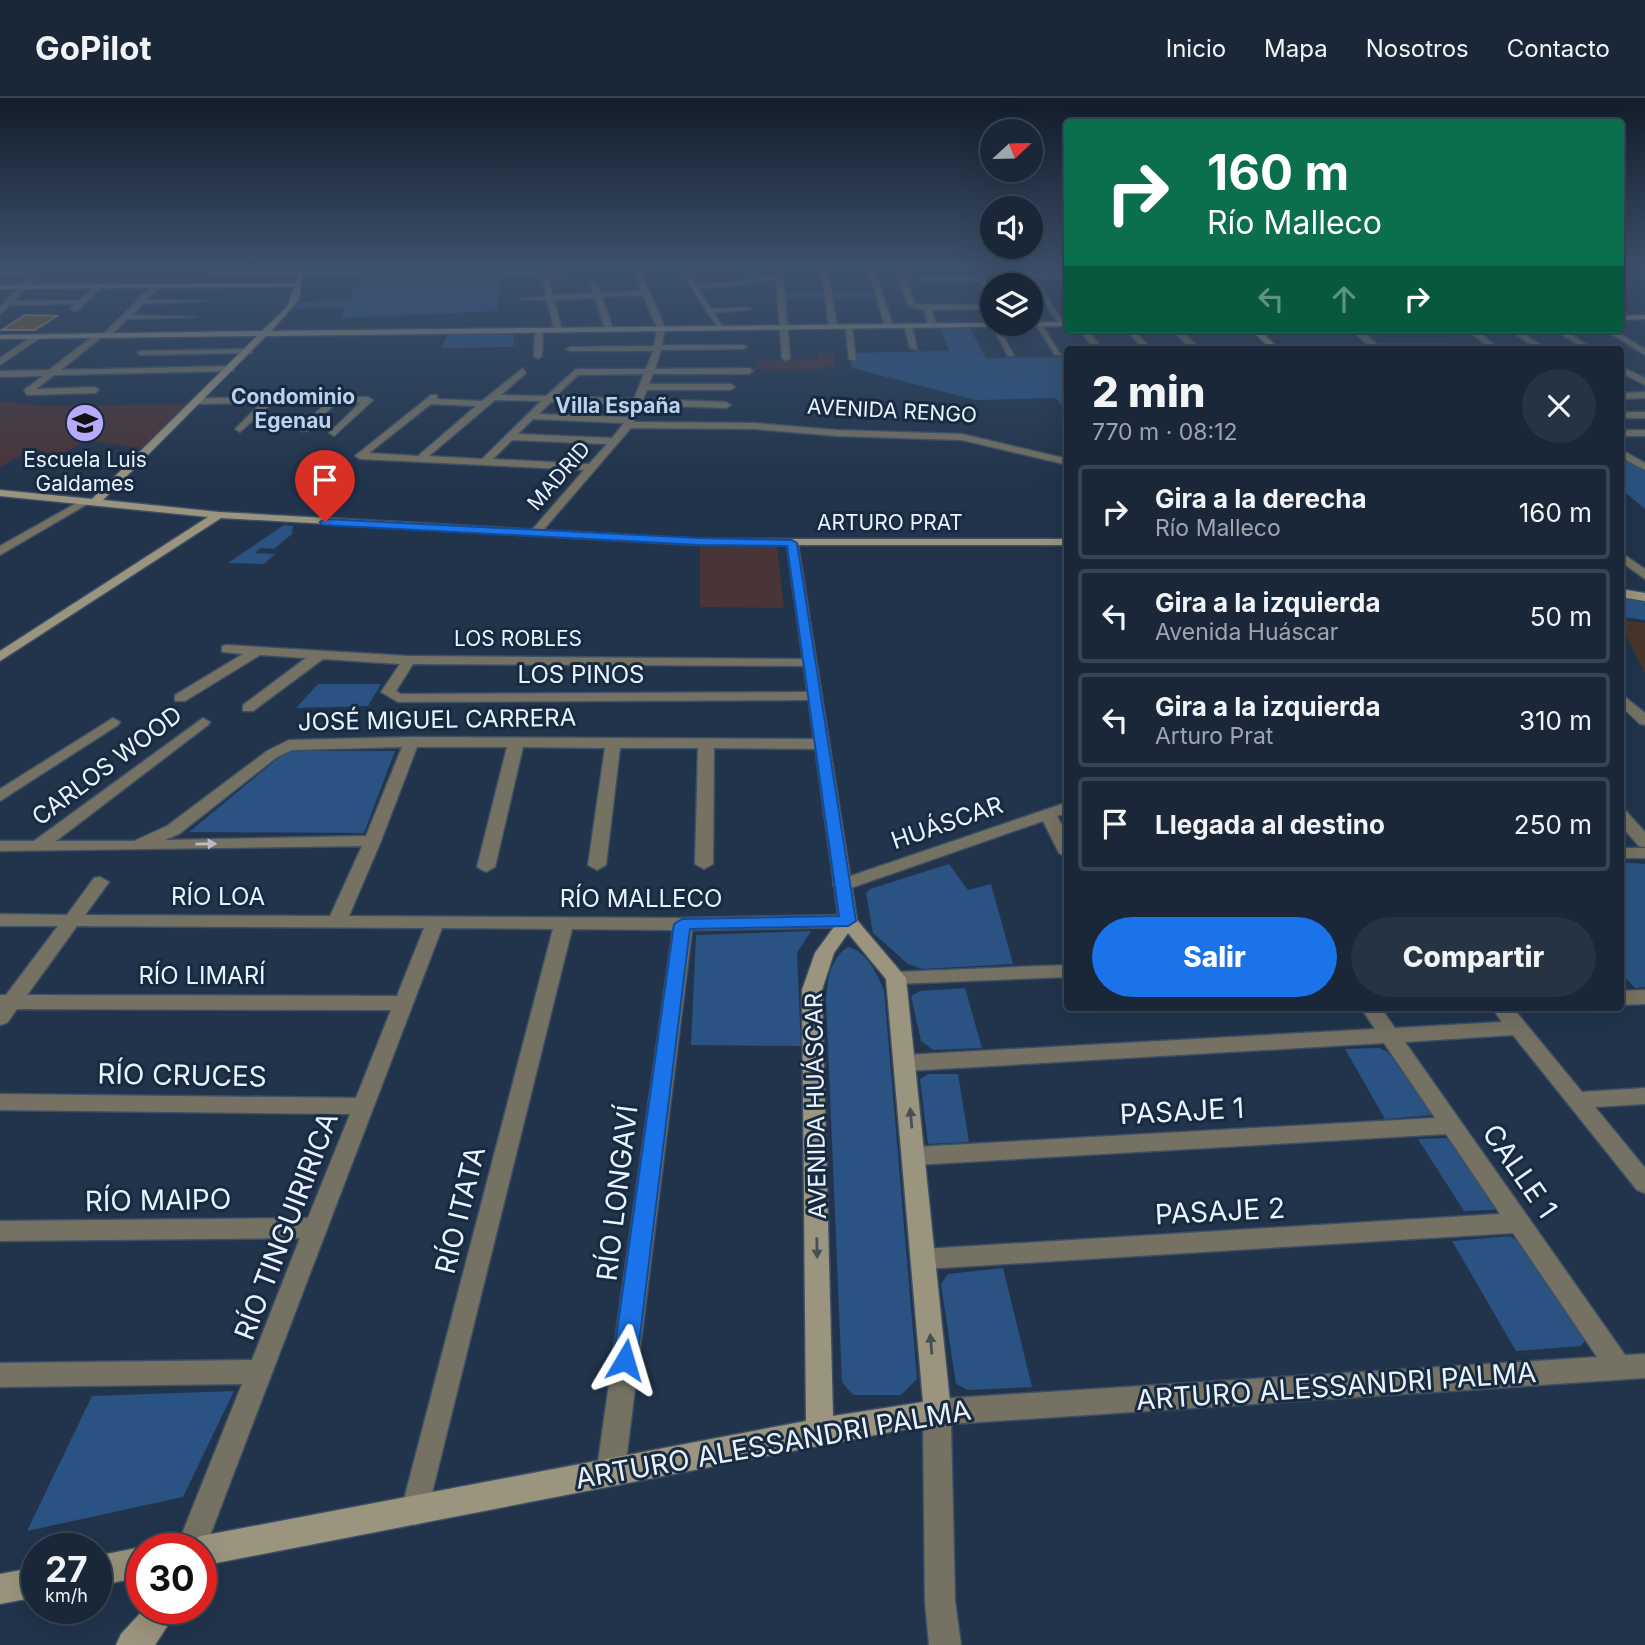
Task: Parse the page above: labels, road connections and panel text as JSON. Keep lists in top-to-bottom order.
{
  "streets": {
    "street": [
      "AVENIDA RENGO",
      "MADRID",
      "ARTURO PRAT",
      "LOS ROBLES",
      "LOS PINOS",
      "JOSÉ MIGUEL CARRERA",
      "CARLOS WOOD",
      "HUÁSCAR",
      "RÍO LOA",
      "RÍO MALLECO",
      "RÍO LIMARÍ",
      "RÍO CRUCES",
      "AVENIDA HUÁSCAR",
      "PASAJE 1",
      "CALLE 1",
      "RÍO LONGAVÍ",
      "RÍO MAIPO",
      "RÍO ITATA",
      "PASAJE 2",
      "RÍO TINGUIRIRICA",
      "ARTURO ALESSANDRI PALMA"
    ]
  },
  "crossings": [
    ["AVENIDA RENGO", "MADRID"],
    ["MADRID", "ARTURO PRAT"],
    ["LOS ROBLES", "LOS PINOS"],
    ["JOSÉ MIGUEL CARRERA", "CARLOS WOOD"],
    ["RÍO LOA", "RÍO MALLECO"],
    ["RÍO LOA", "RÍO TINGUIRIRICA"],
    ["RÍO MALLECO", "AVENIDA HUÁSCAR"],
    ["RÍO MALLECO", "RÍO LONGAVÍ"],
    ["RÍO MALLECO", "RÍO ITATA"],
    ["RÍO MALLECO", "RÍO TINGUIRIRICA"],
    ["RÍO LIMARÍ", "RÍO TINGUIRIRICA"],
    ["RÍO CRUCES", "RÍO TINGUIRIRICA"],
    ["AVENIDA HUÁSCAR", "ARTURO ALESSANDRI PALMA"],
    ["PASAJE 1", "CALLE 1"],
    ["CALLE 1", "PASAJE 2"],
    ["CALLE 1", "ARTURO ALESSANDRI PALMA"],
    ["RÍO LONGAVÍ", "ARTURO ALESSANDRI PALMA"],
    ["RÍO MAIPO", "RÍO TINGUIRIRICA"],
    ["RÍO ITATA", "ARTURO ALESSANDRI PALMA"]
  ],
  "districts": ["Condominio Egenau", "Villa España"],
  "places": {
    "school or university": ["Escuela Luis Galdames"]
  },
  "north": "right",
  "page": {
    "header": "GoPilot",
    "nav": [
      "Inicio",
      "Mapa",
      "Nosotros",
      "Contacto"
    ],
    "turn": ["160 m", "Río Malleco"],
    "heading": ["2 min", "770 m · 08:12"],
    "list": [
      {
        "name": "Gira a la derecha",
        "note": "Río Malleco",
        "value": "160 m"
      },
      {
        "name": "Gira a la izquierda",
        "note": "Avenida Huáscar",
        "value": "50 m"
      },
      {
        "name": "Gira a la izquierda",
        "note": "Arturo Prat",
        "value": "310 m"
      },
      {
        "name": "Llegada al destino",
        "value": "250 m"
      }
    ],
    "buttons": ["Salir", "Compartir"],
    "speed": "27 km/h",
    "limit": "30"
  }
}
